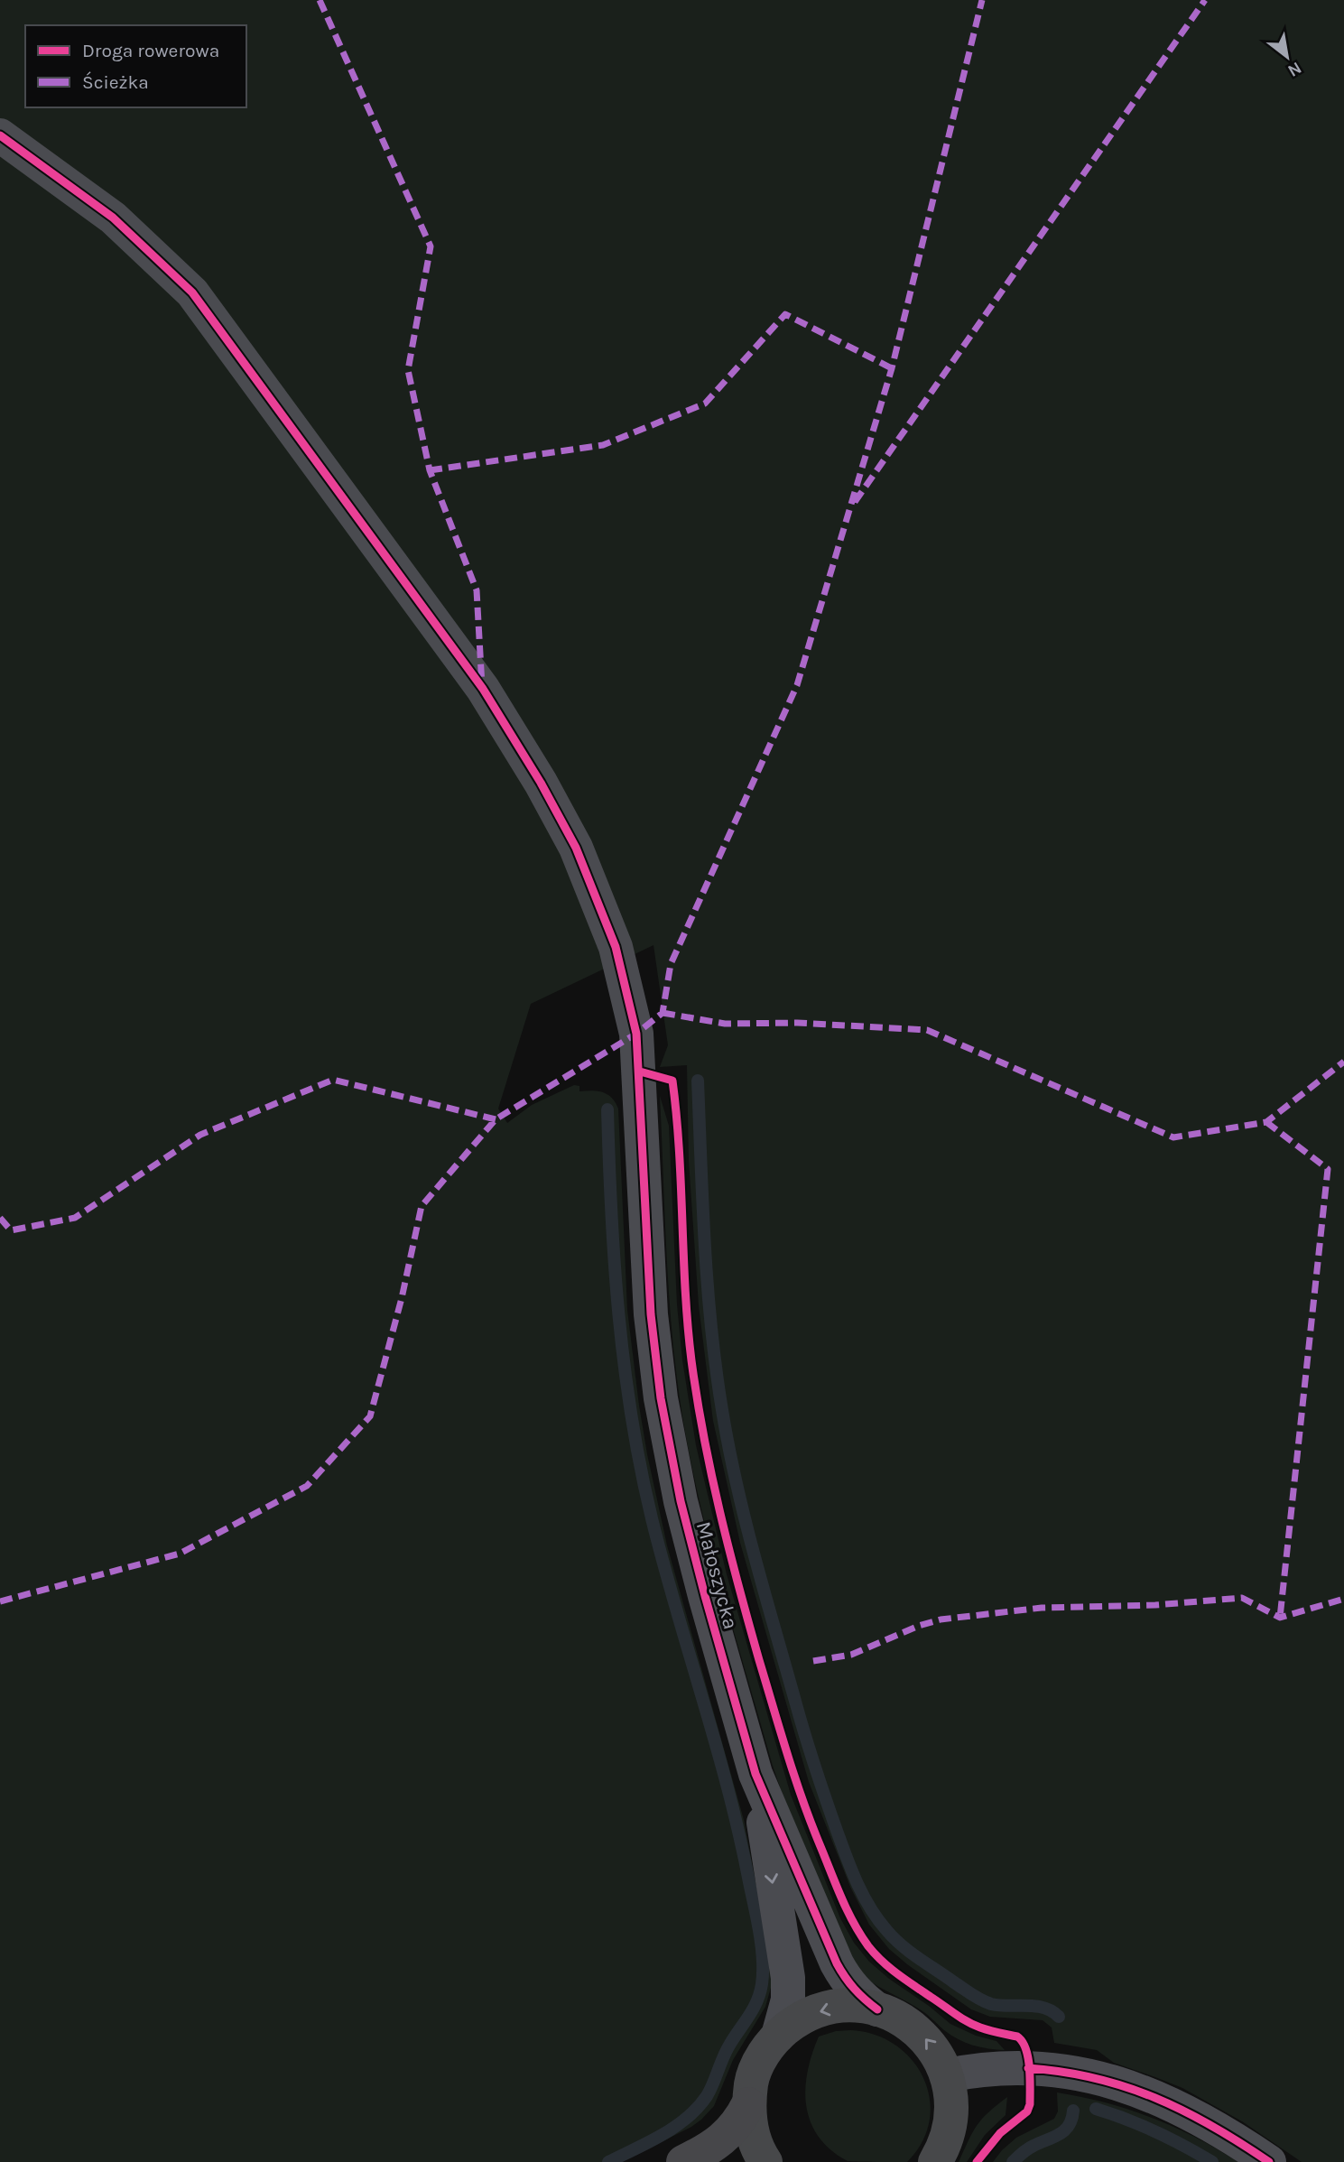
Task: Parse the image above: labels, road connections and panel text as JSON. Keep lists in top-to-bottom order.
{
  "streets": {
    "street": ["Małoszycka"]
  },
  "legend": ["Droga rowerowa", "Ścieżka"],
  "north": "bottom right"
}
